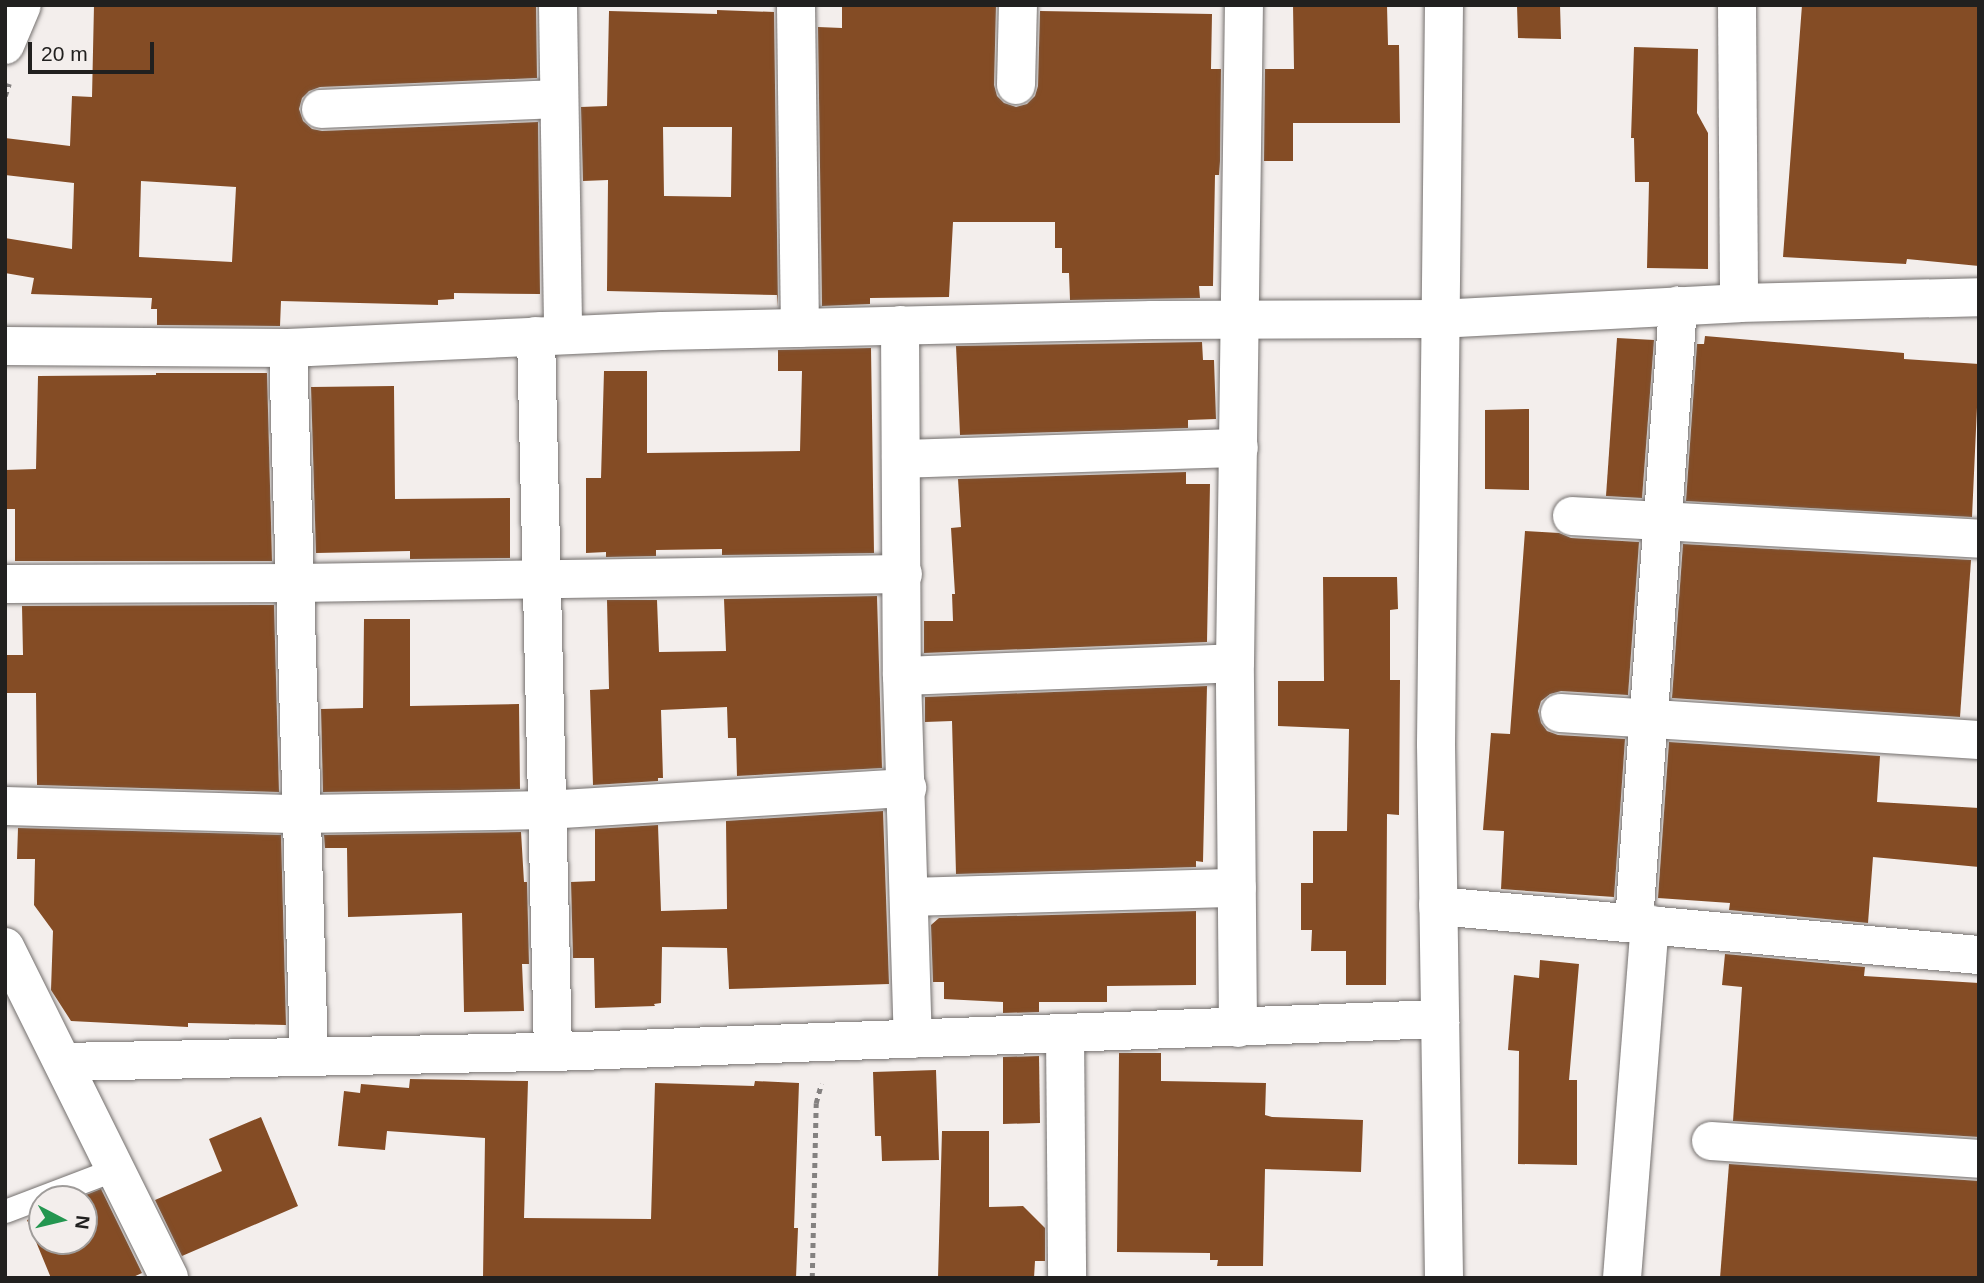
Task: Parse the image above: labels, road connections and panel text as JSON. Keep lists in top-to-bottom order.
{
  "scale_bar": "20 m",
  "north": "right"
}
